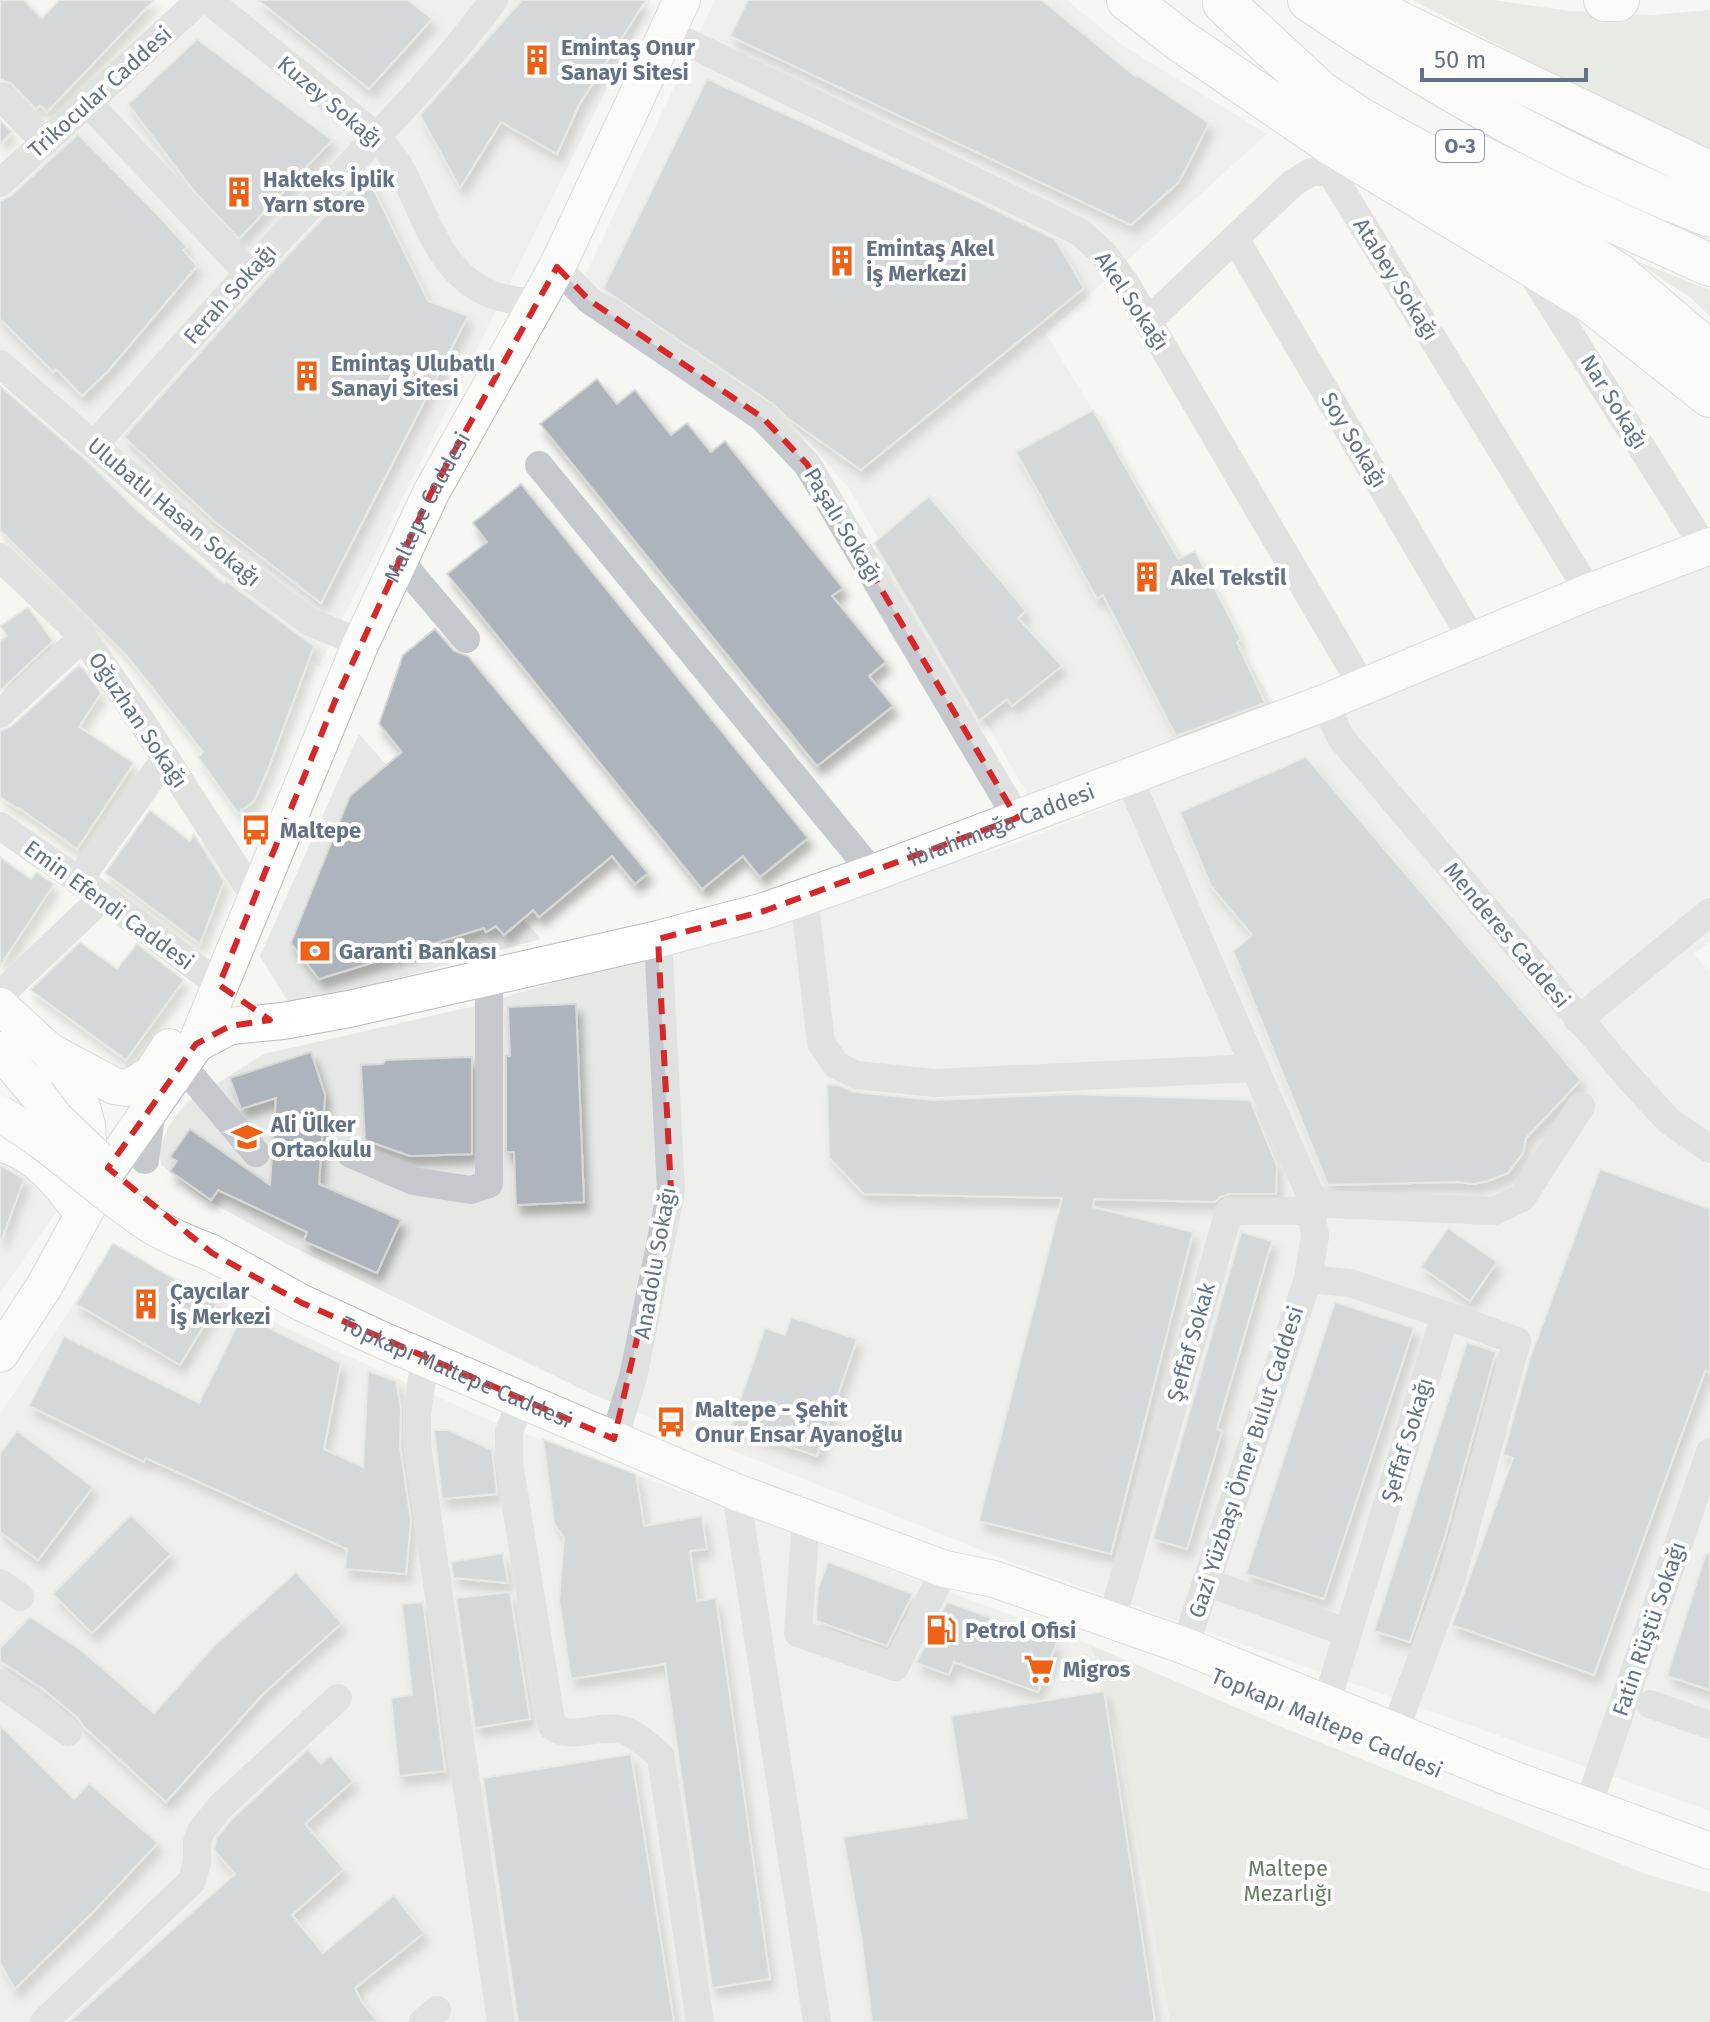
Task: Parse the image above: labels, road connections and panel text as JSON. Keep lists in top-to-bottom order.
{
  "streets": {
    "highway": ["O-3"],
    "main road": ["Maltepe Caddesi", "İbrahimağa Caddesi", "Topkapı Maltepe Caddesi"],
    "street": [
      "Trikocular Caddesi",
      "Kuzey Sokağı",
      "Atabey Sokağı",
      "Ferah Sokağı",
      "Akel Sokağı",
      "Nar Sokağı",
      "Soy Sokağı",
      "Ulubatlı Hasan Sokağı",
      "Paşalı Sokağı",
      "Oğuzhan Sokağı",
      "Emin Efendi Caddesi",
      "Menderes Caddesi",
      "Anadolu Sokağı",
      "Şeffaf Sokak",
      "Şeffaf Sokağı",
      "Gazi Yüzbaşı Ömer Bulut Caddesi",
      "Fatin Rüştü Sokağı"
    ]
  },
  "crossings": [
    ["Kuzey Sokağı", "Ferah Sokağı"],
    ["Kuzey Sokağı", "Maltepe Caddesi"],
    ["Atabey Sokağı", "İbrahimağa Caddesi"],
    ["Ferah Sokağı", "Ulubatlı Hasan Sokağı"],
    ["Akel Sokağı", "Maltepe Caddesi"],
    ["Akel Sokağı", "İbrahimağa Caddesi"],
    ["Nar Sokağı", "İbrahimağa Caddesi"],
    ["Soy Sokağı", "İbrahimağa Caddesi"],
    ["Maltepe Caddesi", "Ulubatlı Hasan Sokağı"],
    ["Maltepe Caddesi", "Paşalı Sokağı"],
    ["Maltepe Caddesi", "Oğuzhan Sokağı"],
    ["Maltepe Caddesi", "İbrahimağa Caddesi"],
    ["Maltepe Caddesi", "Emin Efendi Caddesi"],
    ["Paşalı Sokağı", "İbrahimağa Caddesi"],
    ["İbrahimağa Caddesi", "Menderes Caddesi"],
    ["İbrahimağa Caddesi", "Anadolu Sokağı"],
    ["Anadolu Sokağı", "Topkapı Maltepe Caddesi"],
    ["Şeffaf Sokak", "Topkapı Maltepe Caddesi"],
    ["Şeffaf Sokak", "Gazi Yüzbaşı Ömer Bulut Caddesi"],
    ["Topkapı Maltepe Caddesi", "Şeffaf Sokağı"],
    ["Topkapı Maltepe Caddesi", "Gazi Yüzbaşı Ömer Bulut Caddesi"],
    ["Topkapı Maltepe Caddesi", "Fatin Rüştü Sokağı"]
  ],
  "parks": ["Maltepe Mezarlığı"],
  "places": {
    "building": [
      "Emintaş Onur Sanayi Sitesi",
      "Hakteks İplik Yarn store",
      "Emintaş Akel İş Merkezi",
      "Emintaş Ulubatlı Sanayi Sitesi",
      "Akel Tekstil",
      "Çaycılar İş Merkezi"
    ],
    "bus stop": ["Maltepe", "Maltepe - Şehit Onur Ensar Ayanoğlu"],
    "bank": ["Garanti Bankası"],
    "school or university": ["Ali Ülker Ortaokulu"],
    "fuel station": ["Petrol Ofisi"],
    "supermarket": ["Migros"]
  },
  "scale_bar": "50 m"
}
